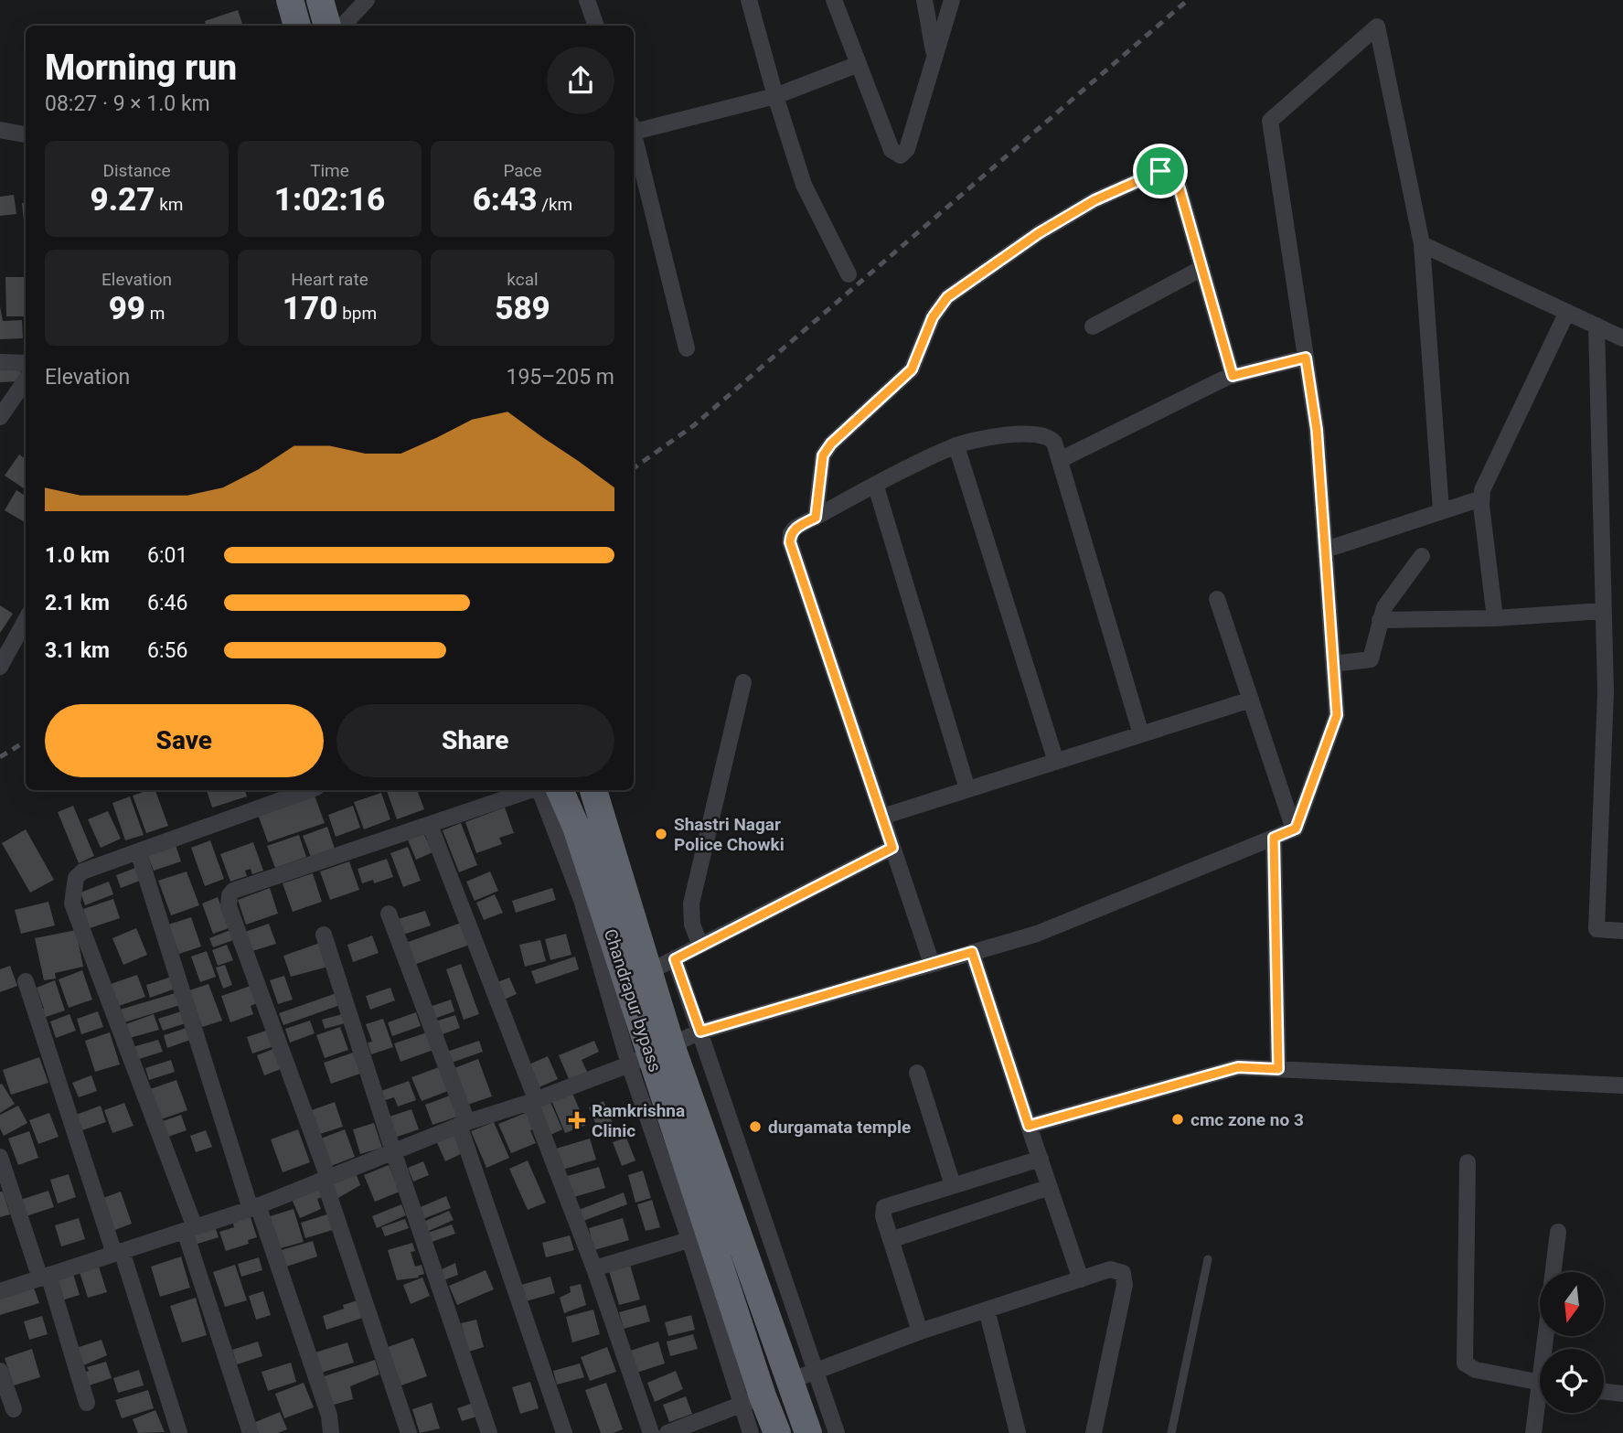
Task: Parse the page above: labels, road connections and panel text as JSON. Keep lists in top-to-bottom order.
{
  "streets": {
    "highway": ["Chandrapur bypass"]
  },
  "places": {
    "other": ["Shastri Nagar Police Chowki", "cmc zone no 3", "durgamata temple"],
    "health": ["Ramkrishna Clinic"]
  },
  "north": "bottom",
  "page": {
    "heading": ["Morning run", "08:27 · 9 × 1.0 km"],
    "stats": [
      ["Distance", "9.27 km"],
      ["Time", "1:02:16"],
      ["Pace", "6:43 /km"],
      ["Elevation", "99 m"],
      ["Heart rate", "170 bpm"],
      ["kcal", "589"]
    ],
    "chart": ["Elevation", "195–205 m"],
    "list": [
      {
        "name": "1.0 km",
        "note": "6:01"
      },
      {
        "name": "2.1 km",
        "note": "6:46"
      },
      {
        "name": "3.1 km",
        "note": "6:56"
      }
    ],
    "buttons": ["Save", "Share"]
  }
}
